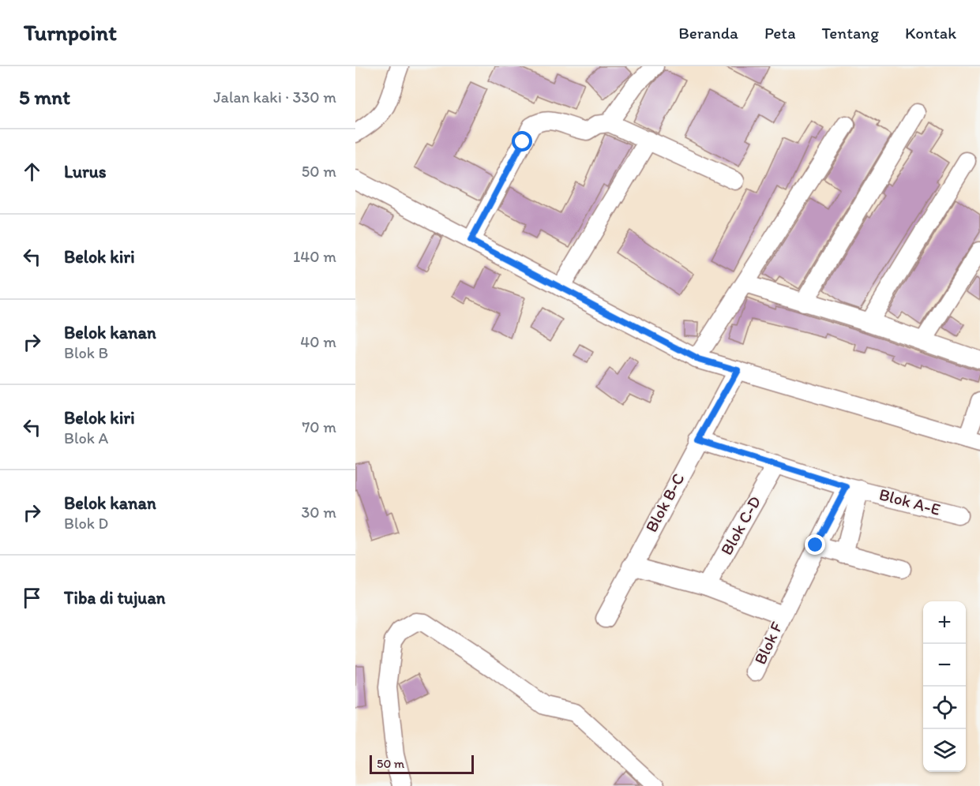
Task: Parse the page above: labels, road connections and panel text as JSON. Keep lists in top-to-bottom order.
{
  "streets": {
    "street": [
      "Blok A-E",
      "Blok B-C",
      "Blok C-D",
      "Blok F"
    ]
  },
  "crossings": [
    ["Blok A-E", "Blok B-C"],
    ["Blok A-E", "Blok C-D"],
    ["Blok A-E", "Blok F"]
  ],
  "scale_bar": "50 m",
  "page": {
    "header": "Turnpoint",
    "nav": [
      "Beranda",
      "Peta",
      "Tentang",
      "Kontak"
    ],
    "heading": ["5 mnt", "Jalan kaki · 330 m"],
    "list": [
      ["Lurus", "50 m"],
      ["Belok kiri", "140 m"],
      ["Belok kanan", "Blok B", "40 m"],
      ["Belok kiri", "Blok A", "70 m"],
      ["Belok kanan", "Blok D", "30 m"],
      "Tiba di tujuan"
    ],
    "map_buttons": ["+", "−"],
    "scale": "50 m"
  }
}
